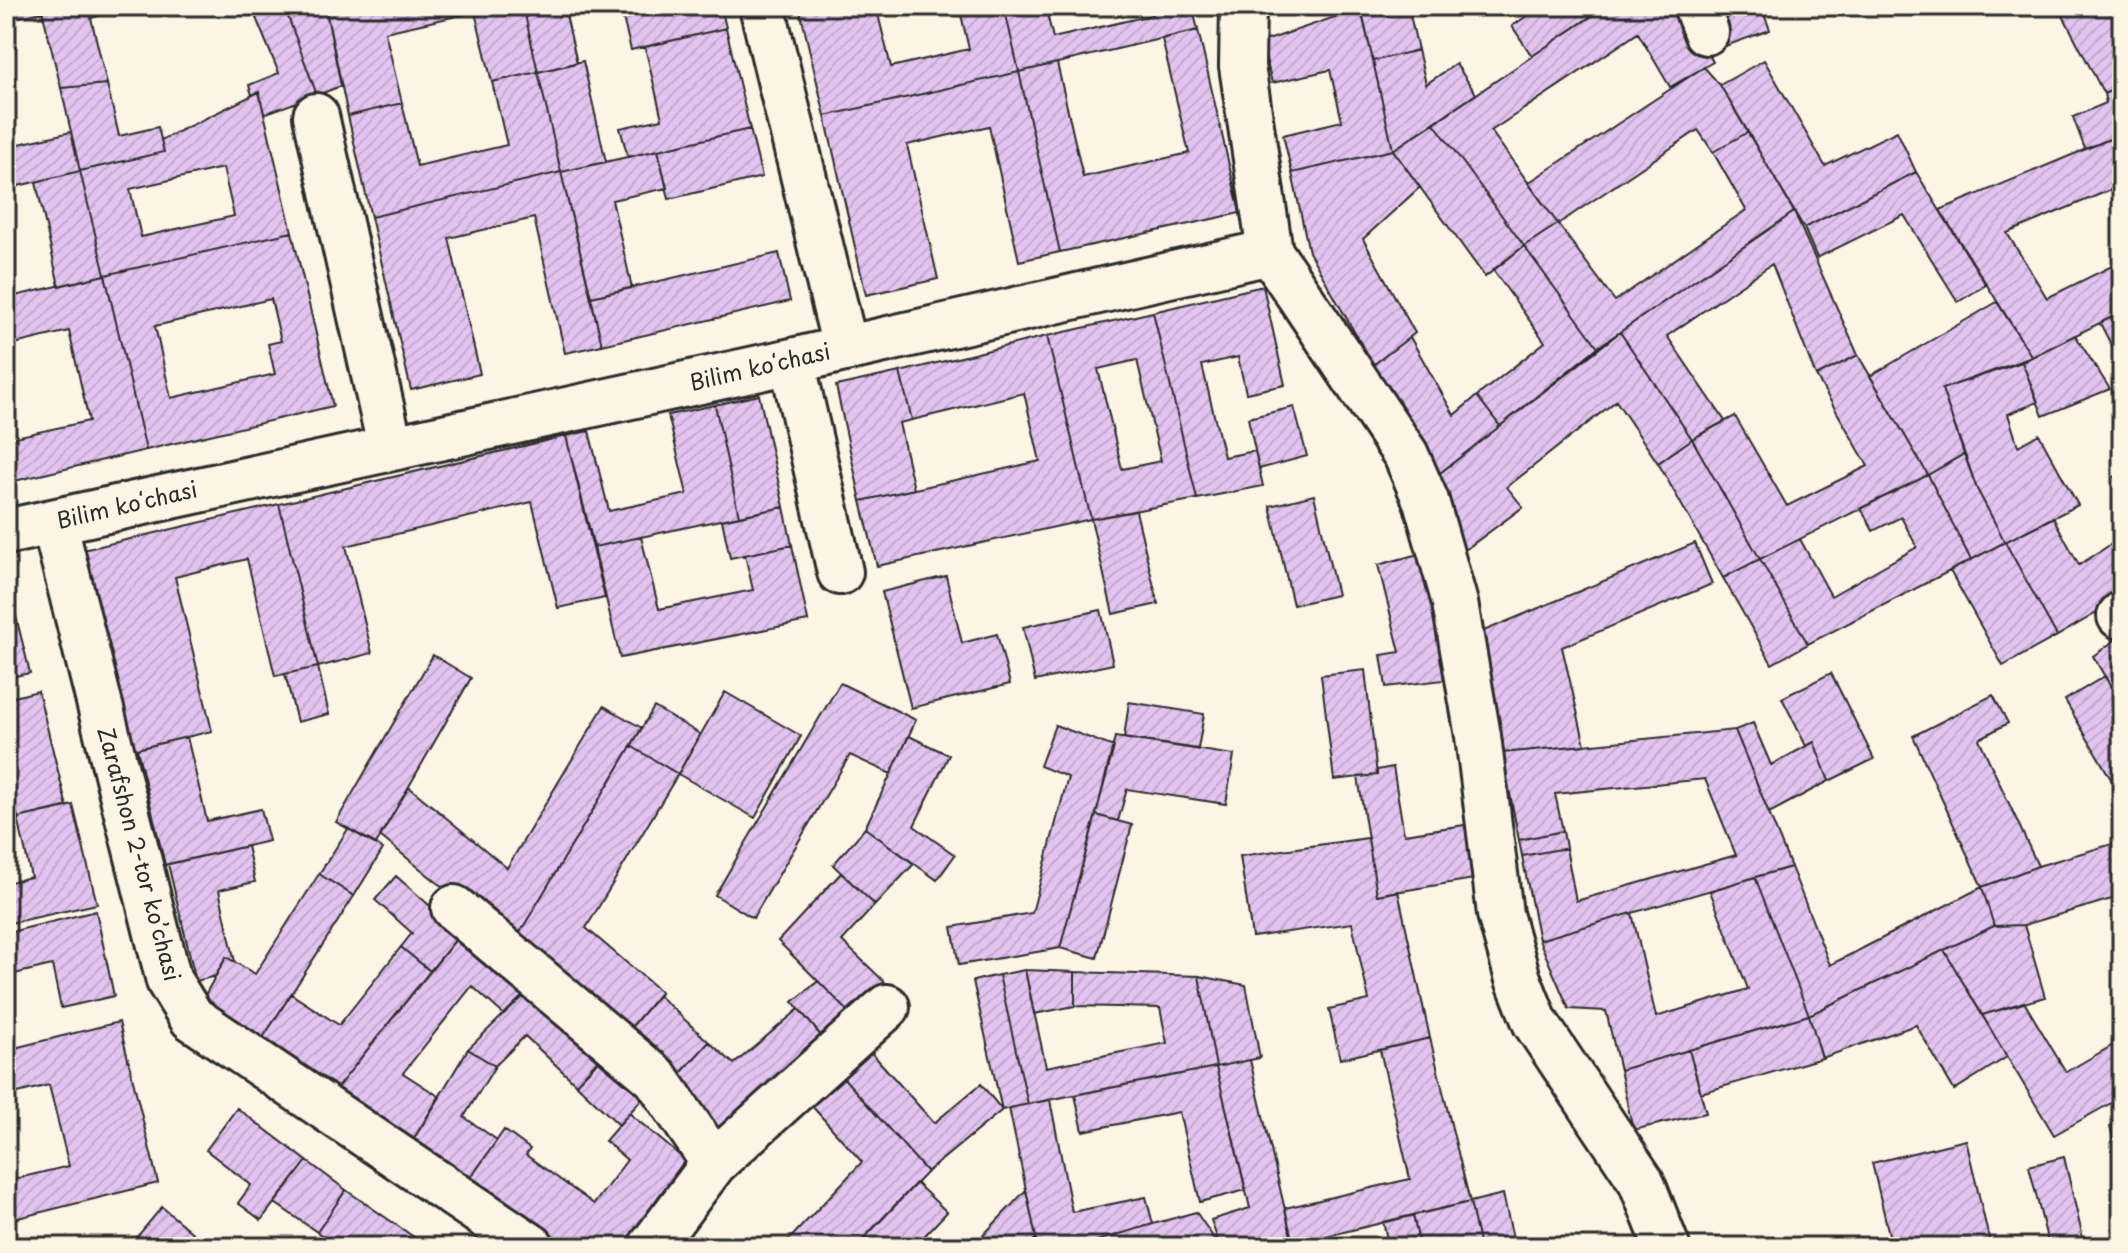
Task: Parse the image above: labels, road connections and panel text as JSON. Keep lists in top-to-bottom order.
{
  "streets": {
    "street": ["Bilim koʻchasi", "Zarafshon 2-tor koʼchasi"]
  },
  "crossings": [
    ["Bilim koʻchasi", "Zarafshon 2-tor koʼchasi"]
  ]
}
